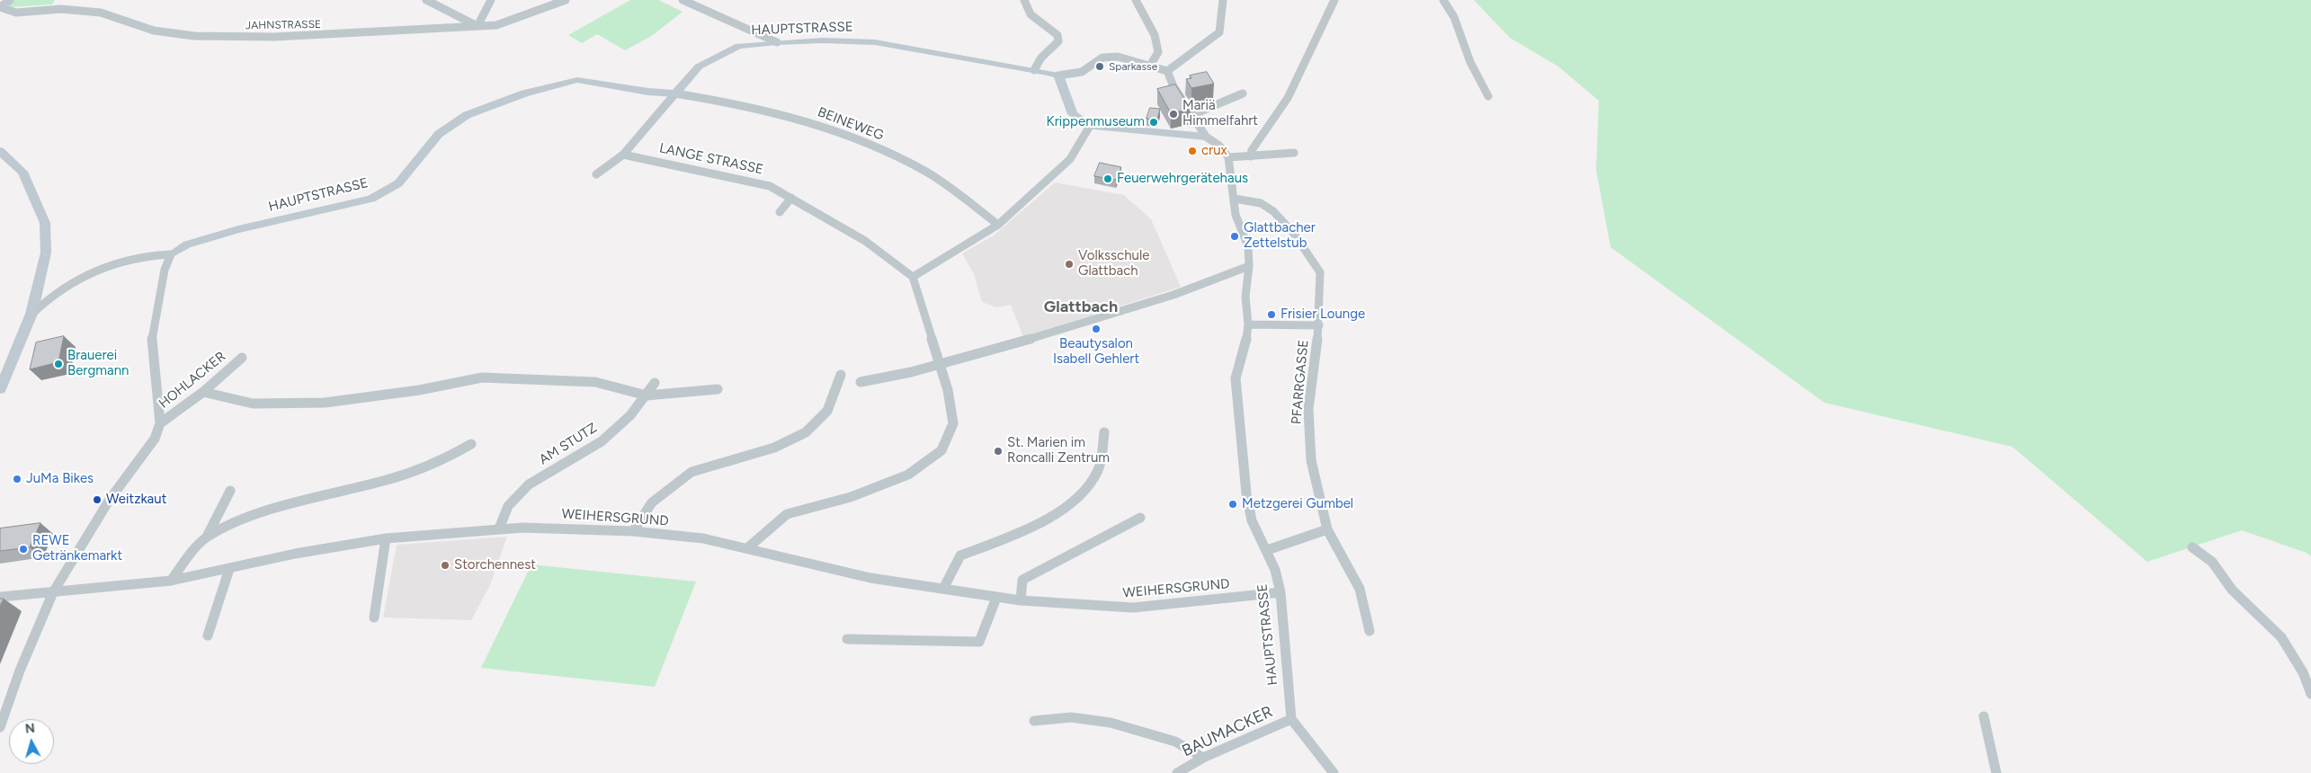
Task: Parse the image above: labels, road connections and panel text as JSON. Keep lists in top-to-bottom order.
{
  "streets": {
    "street": [
      "JAHNSTRASSE",
      "HAUPTSTRASSE",
      "BEINEWEG",
      "LANGE STRASSE",
      "HOHLACKER",
      "PFARRGASSE",
      "AM STUTZ",
      "WEIHERSGRUND",
      "BAUMACKER"
    ]
  },
  "crossings": [
    ["HAUPTSTRASSE", "BEINEWEG"],
    ["HAUPTSTRASSE", "PFARRGASSE"],
    ["HAUPTSTRASSE", "WEIHERSGRUND"],
    ["HAUPTSTRASSE", "BAUMACKER"],
    ["AM STUTZ", "WEIHERSGRUND"]
  ],
  "districts": ["Glattbach"],
  "places": [
    "Sparkasse",
    "Mariä Himmelfahrt",
    "Krippenmuseum",
    "crux",
    "Feuerwehrgerätehaus",
    "Glattbacher Zettelstub",
    "Volksschule Glattbach",
    "Frisier Lounge",
    "Beautysalon Isabell Gehlert",
    "Brauerei Bergmann",
    "St. Marien im Roncalli Zentrum",
    "JuMa Bikes",
    "Weitzkaut",
    "Metzgerei Gumbel",
    "REWE Getränkemarkt",
    "Storchennest"
  ],
  "north": "top"
}
